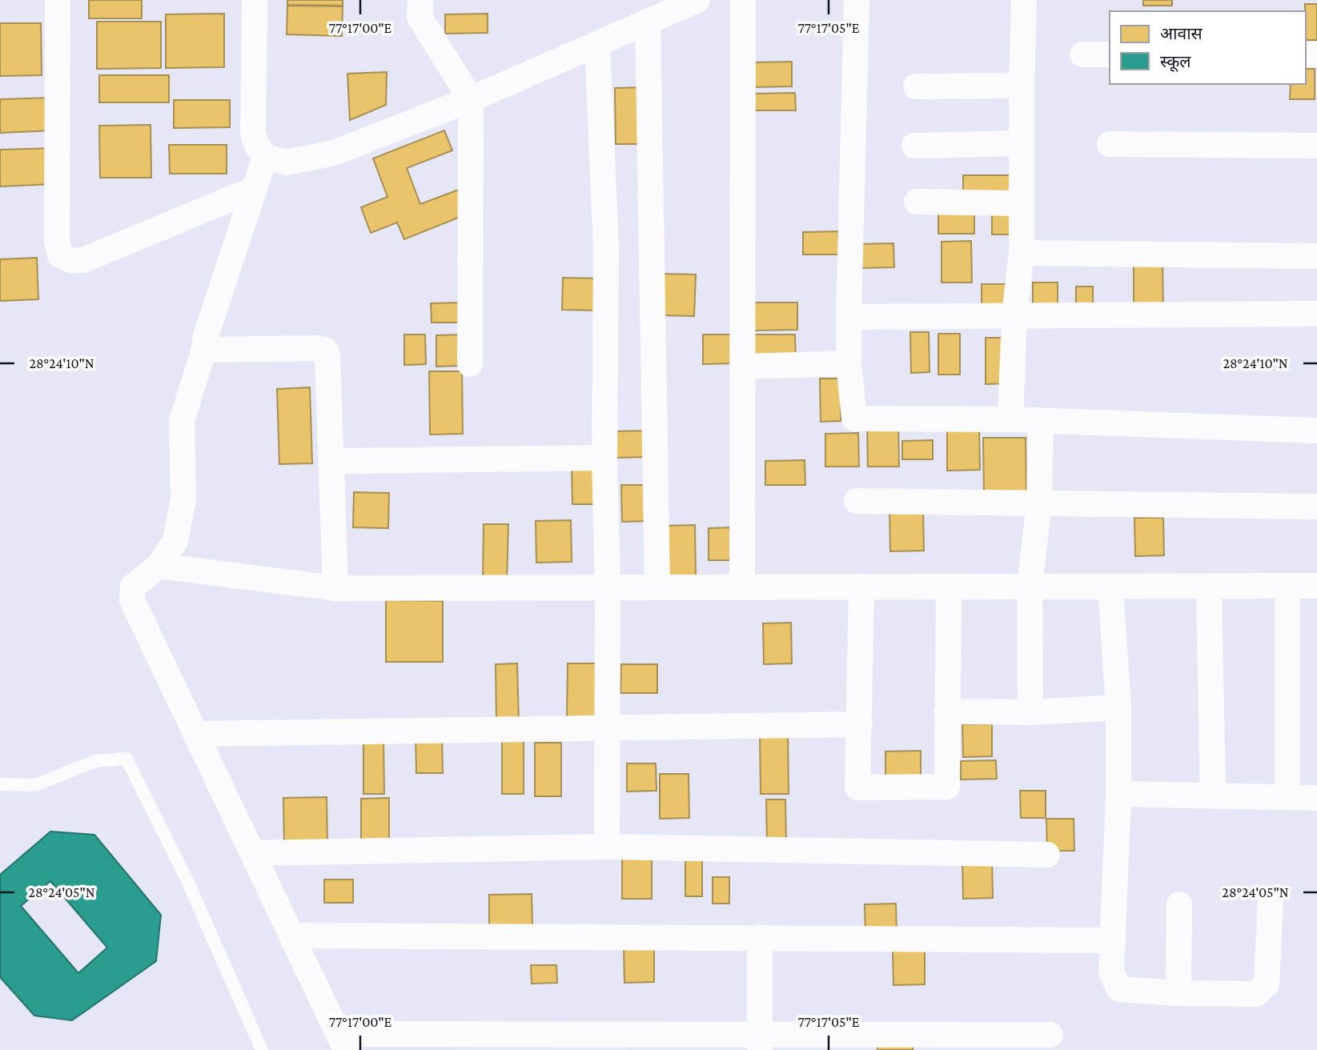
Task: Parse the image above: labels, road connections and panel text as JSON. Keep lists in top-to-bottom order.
{
  "legend": ["आवास", "स्कूल"],
  "coordinates": [
    "77°17'00\"E",
    "77°17'05\"E",
    "28°24'10\"N",
    "28°24'05\"N"
  ]
}
